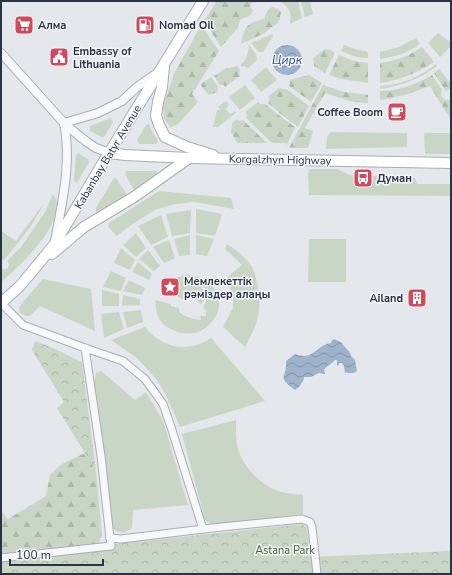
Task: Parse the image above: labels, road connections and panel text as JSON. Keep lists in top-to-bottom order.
{
  "streets": {
    "main road": ["Kabanbay Batyr Avenue", "Korgalzhyn Highway"]
  },
  "crossings": [
    ["Kabanbay Batyr Avenue", "Korgalzhyn Highway"]
  ],
  "water": ["Цирк"],
  "parks": ["Astana Park"],
  "places": {
    "supermarket": ["Алма"],
    "fuel station": ["Nomad Oil"],
    "public building": ["Embassy of Lithuania"],
    "cafe": ["Coffee Boom"],
    "bus stop": ["Думан"],
    "place": ["Мемлекеттік рәміздер алаңы"],
    "building": ["Ailand"]
  },
  "scale_bar": "100 m"
}
